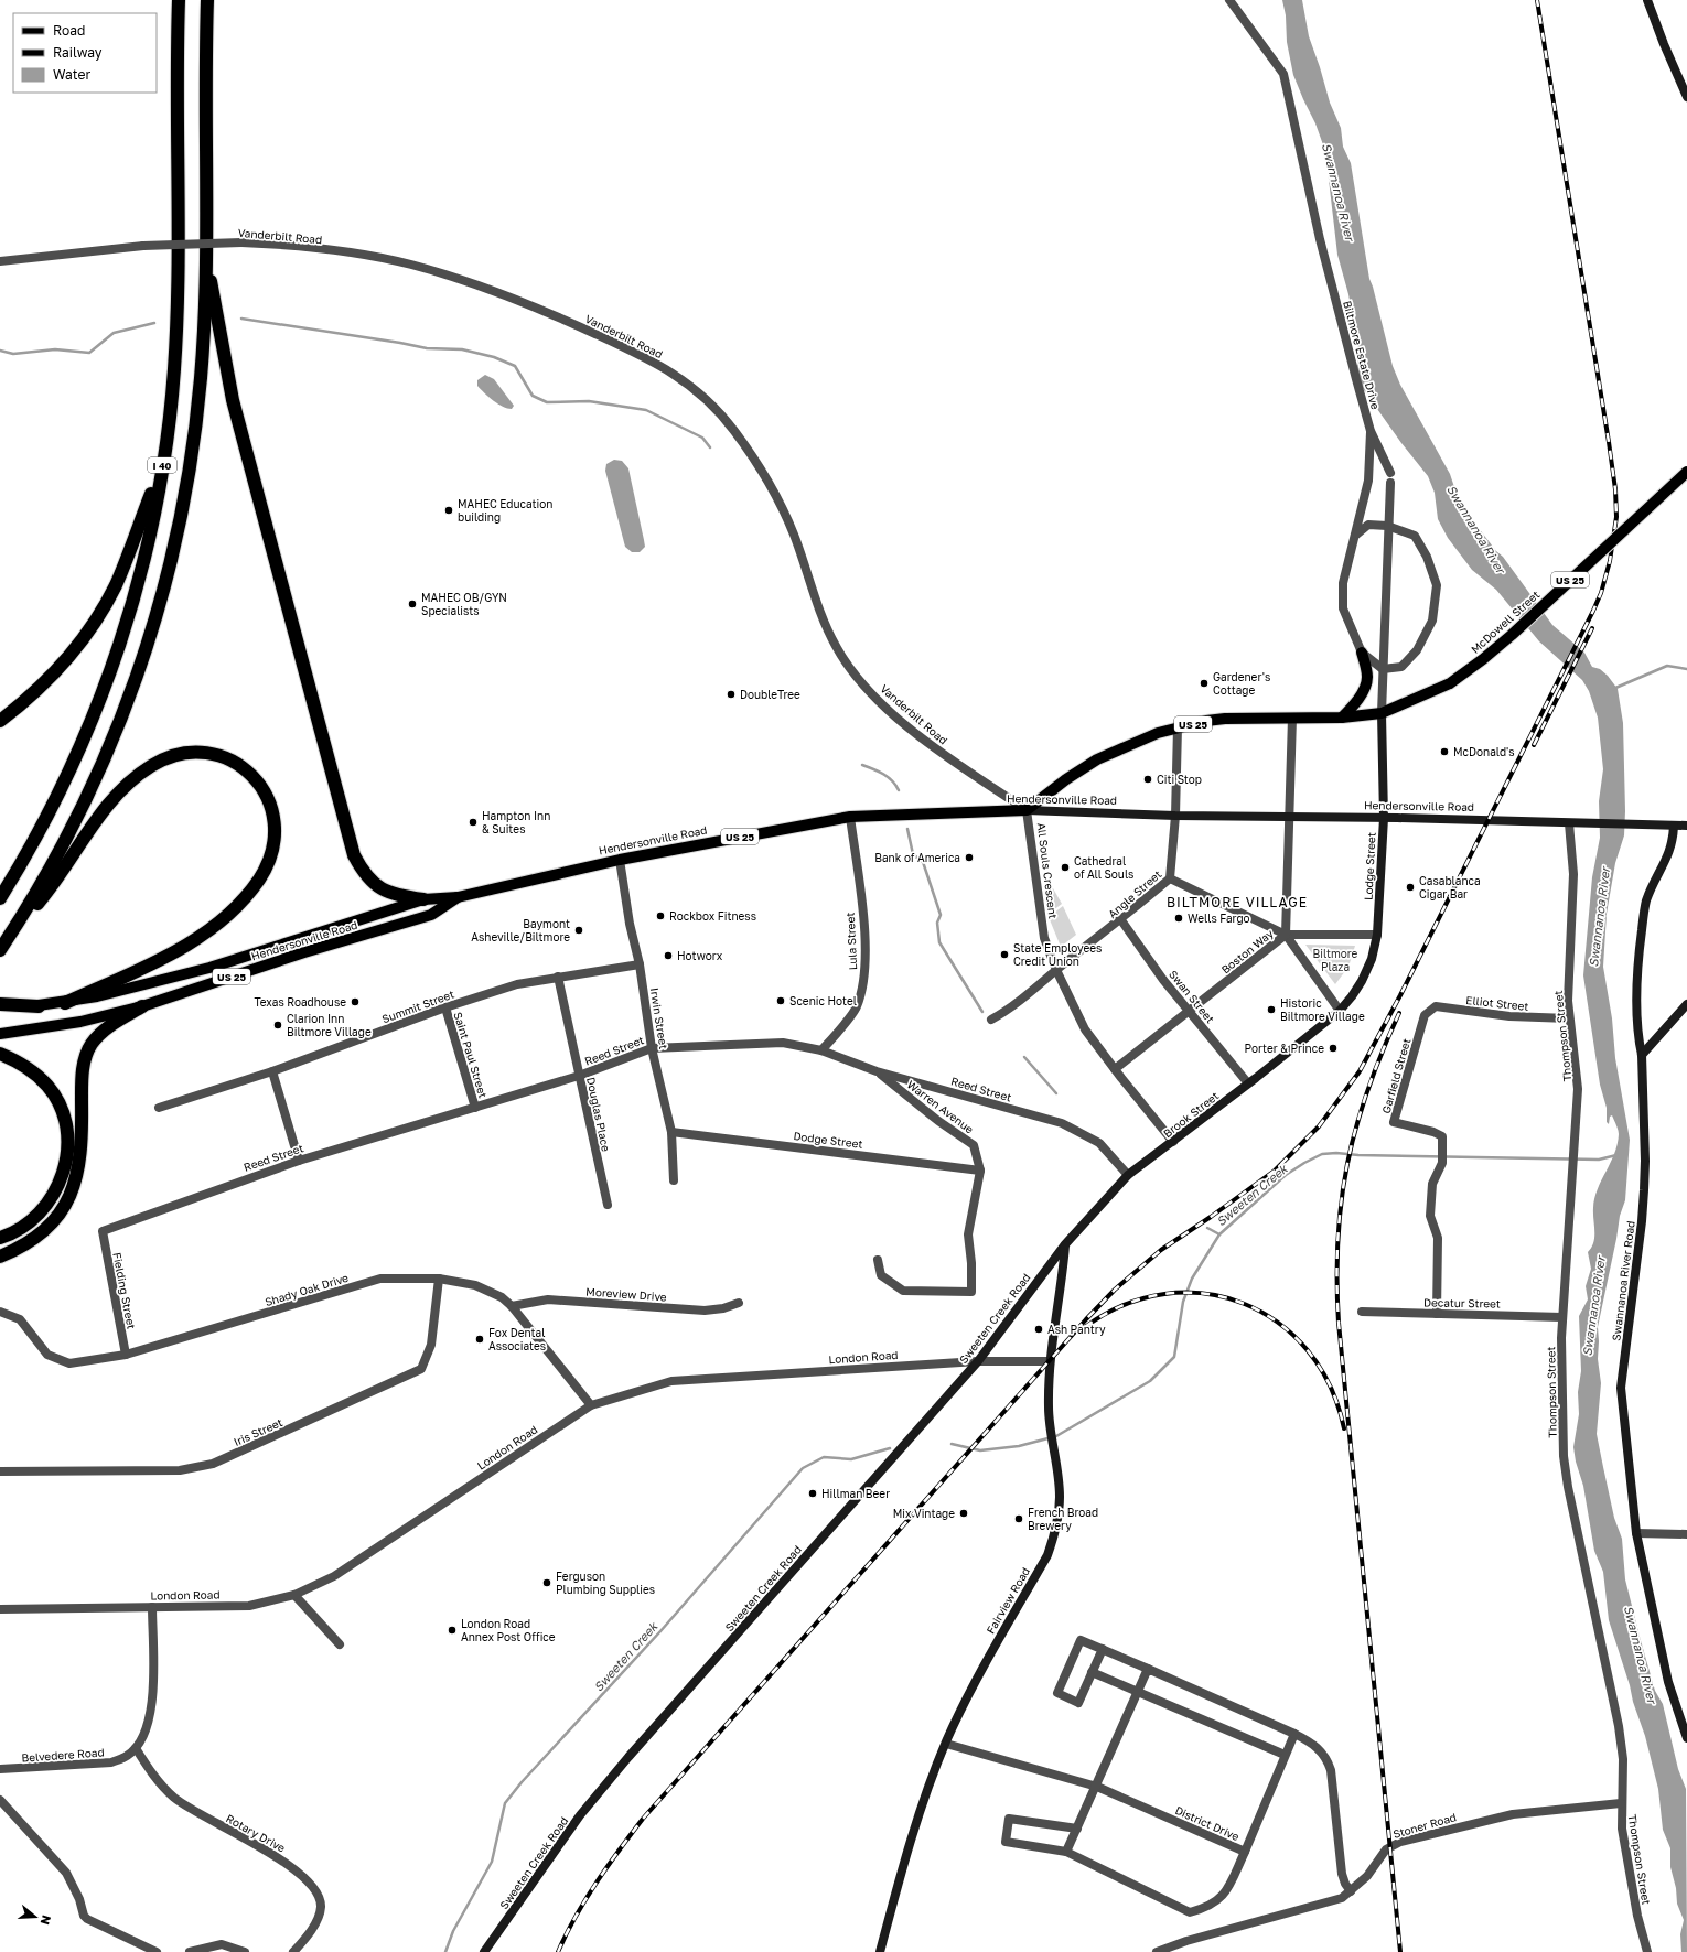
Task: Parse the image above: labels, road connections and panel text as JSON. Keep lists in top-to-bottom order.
{
  "streets": {
    "highway": ["I 40"],
    "main road": [
      "US 25",
      "McDowell Street",
      "Hendersonville Road",
      "Lodge Street",
      "All Souls Crescent",
      "Brook Street",
      "Swannanoa River Road",
      "Sweeten Creek Road",
      "Fairview Road"
    ],
    "street": [
      "Vanderbilt Road",
      "Biltmore Estate Drive",
      "Angle Street",
      "Lula Street",
      "Boston Way",
      "Swan Street",
      "Elliot Street",
      "Summit Street",
      "Irwin Street",
      "Thompson Street",
      "Reed Street",
      "Saint Paul Street",
      "Garfield Street",
      "Warren Avenue",
      "Douglas Place",
      "Dodge Street",
      "Shady Oak Drive",
      "Fielding Street",
      "Moreview Drive",
      "Decatur Street",
      "London Road",
      "Iris Street",
      "Belvedere Road",
      "District Drive",
      "Stoner Road",
      "Rotary Drive"
    ]
  },
  "crossings": [
    ["Vanderbilt Road", "Hendersonville Road"],
    ["Vanderbilt Road", "All Souls Crescent"],
    ["Biltmore Estate Drive", "McDowell Street"],
    ["Biltmore Estate Drive", "Lodge Street"],
    ["Biltmore Estate Drive", "All Souls Crescent"],
    ["McDowell Street", "Lodge Street"],
    ["McDowell Street", "All Souls Crescent"],
    ["Hendersonville Road", "Lodge Street"],
    ["Hendersonville Road", "All Souls Crescent"],
    ["Hendersonville Road", "Angle Street"],
    ["Hendersonville Road", "Lula Street"],
    ["Hendersonville Road", "Boston Way"],
    ["Hendersonville Road", "Irwin Street"],
    ["Hendersonville Road", "Thompson Street"],
    ["Hendersonville Road", "Swannanoa River Road"],
    ["Lodge Street", "All Souls Crescent"],
    ["Lodge Street", "Brook Street"],
    ["All Souls Crescent", "Angle Street"],
    ["All Souls Crescent", "Boston Way"],
    ["All Souls Crescent", "Brook Street"],
    ["Angle Street", "Swan Street"],
    ["Lula Street", "Reed Street"],
    ["Boston Way", "Swan Street"],
    ["Swan Street", "Brook Street"],
    ["Elliot Street", "Thompson Street"],
    ["Elliot Street", "Garfield Street"],
    ["Summit Street", "Irwin Street"],
    ["Summit Street", "Saint Paul Street"],
    ["Summit Street", "Douglas Place"],
    ["Irwin Street", "Reed Street"],
    ["Irwin Street", "Dodge Street"],
    ["Thompson Street", "Decatur Street"],
    ["Thompson Street", "Stoner Road"],
    ["Reed Street", "Saint Paul Street"],
    ["Reed Street", "Warren Avenue"],
    ["Reed Street", "Douglas Place"],
    ["Reed Street", "Brook Street"],
    ["Reed Street", "Fielding Street"],
    ["Garfield Street", "Decatur Street"],
    ["Warren Avenue", "Dodge Street"],
    ["Brook Street", "Sweeten Creek Road"],
    ["Brook Street", "Fairview Road"],
    ["Shady Oak Drive", "Fielding Street"],
    ["Shady Oak Drive", "Moreview Drive"],
    ["Shady Oak Drive", "London Road"],
    ["Shady Oak Drive", "Iris Street"],
    ["Sweeten Creek Road", "London Road"],
    ["Sweeten Creek Road", "Fairview Road"],
    ["London Road", "Fairview Road"],
    ["London Road", "Belvedere Road"],
    ["Fairview Road", "District Drive"],
    ["Belvedere Road", "Rotary Drive"]
  ],
  "districts": ["BILTMORE VILLAGE"],
  "water": ["Swannanoa River", "Sweeten Creek"],
  "parks": ["Biltmore Plaza"],
  "places": [
    "MAHEC Education building",
    "MAHEC OB/GYN Specialists",
    "Gardener's Cottage",
    "DoubleTree",
    "McDonald's",
    "Citi Stop",
    "Hampton Inn & Suites",
    "Bank of America",
    "Cathedral of All Souls",
    "Casablanca Cigar Bar",
    "Rockbox Fitness",
    "Wells Fargo",
    "Baymont Asheville/Biltmore",
    "State Employees Credit Union",
    "Hotworx",
    "Scenic Hotel",
    "Texas Roadhouse",
    "Historic Biltmore Village",
    "Clarion Inn Biltmore Village",
    "Porter & Prince",
    "Ash Pantry",
    "Fox Dental Associates",
    "Hillman Beer",
    "Mix Vintage",
    "French Broad Brewery",
    "Ferguson Plumbing Supplies",
    "London Road Annex Post Office"
  ],
  "legend": ["Road", "Railway", "Water"],
  "north": "right"
}
